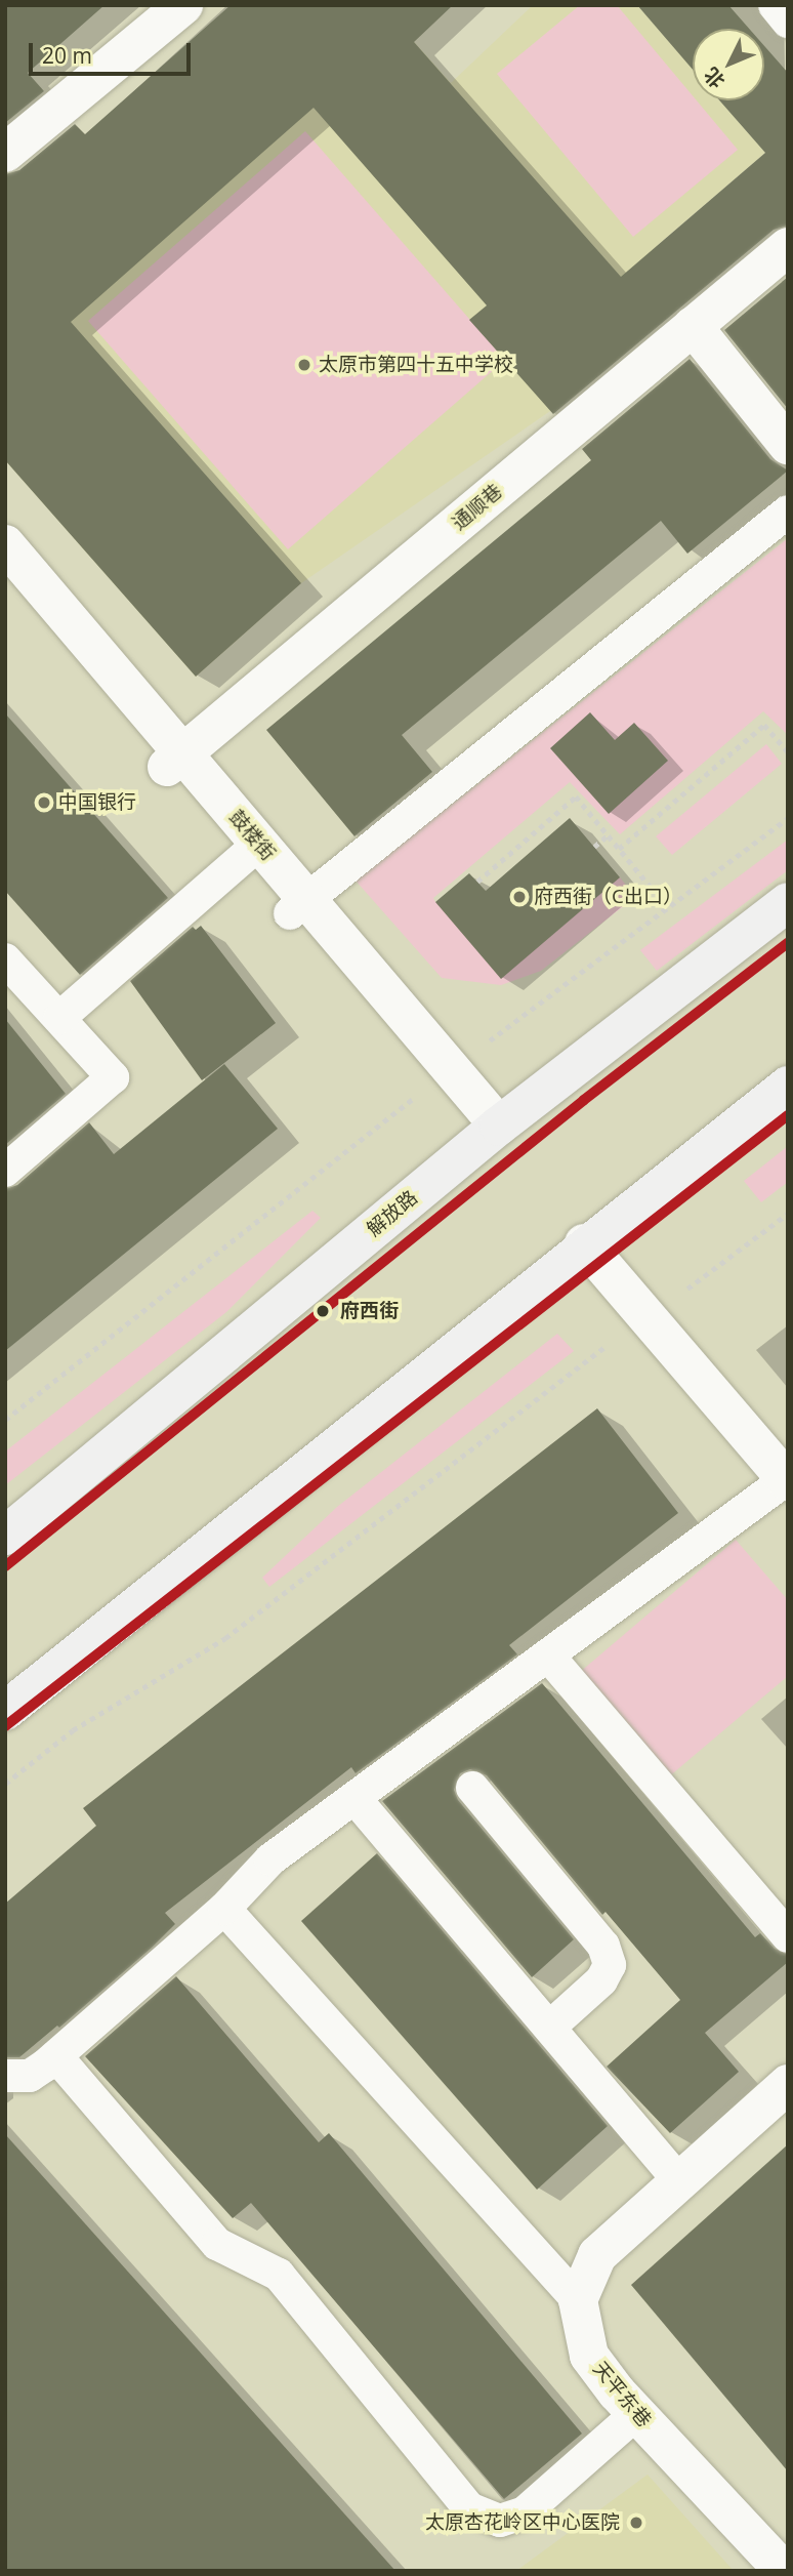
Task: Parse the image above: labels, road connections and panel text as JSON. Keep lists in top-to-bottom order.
{
  "streets": {
    "main road": ["解放路"],
    "street": ["通顺巷", "鼓楼街", "天平东巷"]
  },
  "crossings": [
    ["通顺巷", "鼓楼街"],
    ["鼓楼街", "解放路"]
  ],
  "places": [
    "太原市第四十五中学校",
    "中国银行",
    "府西街（C出口）",
    "府西街",
    "太原杏花岭区中心医院"
  ],
  "scale_bar": "20 m",
  "north": "bottom left"
}
